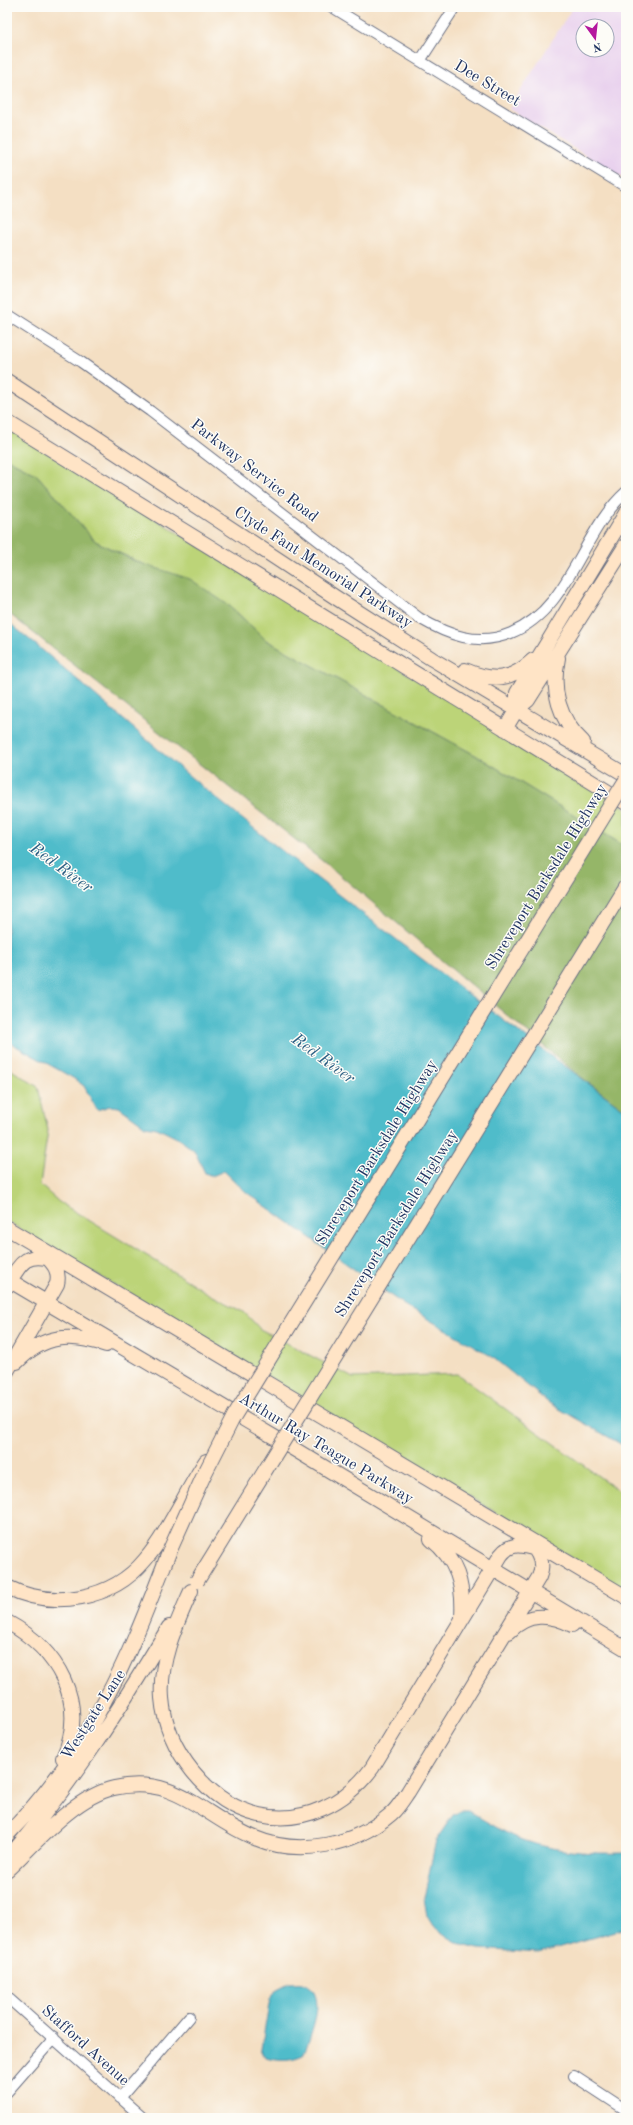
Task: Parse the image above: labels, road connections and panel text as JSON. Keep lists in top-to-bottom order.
{
  "streets": {
    "main road": [
      "Clyde Fant Memorial Parkway",
      "Shreveport Barksdale Highway",
      "Shreveport-Barksdale Highway",
      "Arthur Ray Teague Parkway",
      "Westgate Lane"
    ],
    "street": ["Dee Street", "Parkway Service Road", "Stafford Avenue"]
  },
  "crossings": [
    ["Shreveport Barksdale Highway", "Westgate Lane"],
    ["Shreveport-Barksdale Highway", "Westgate Lane"]
  ],
  "water": ["Red River"],
  "north": "bottom"
}
